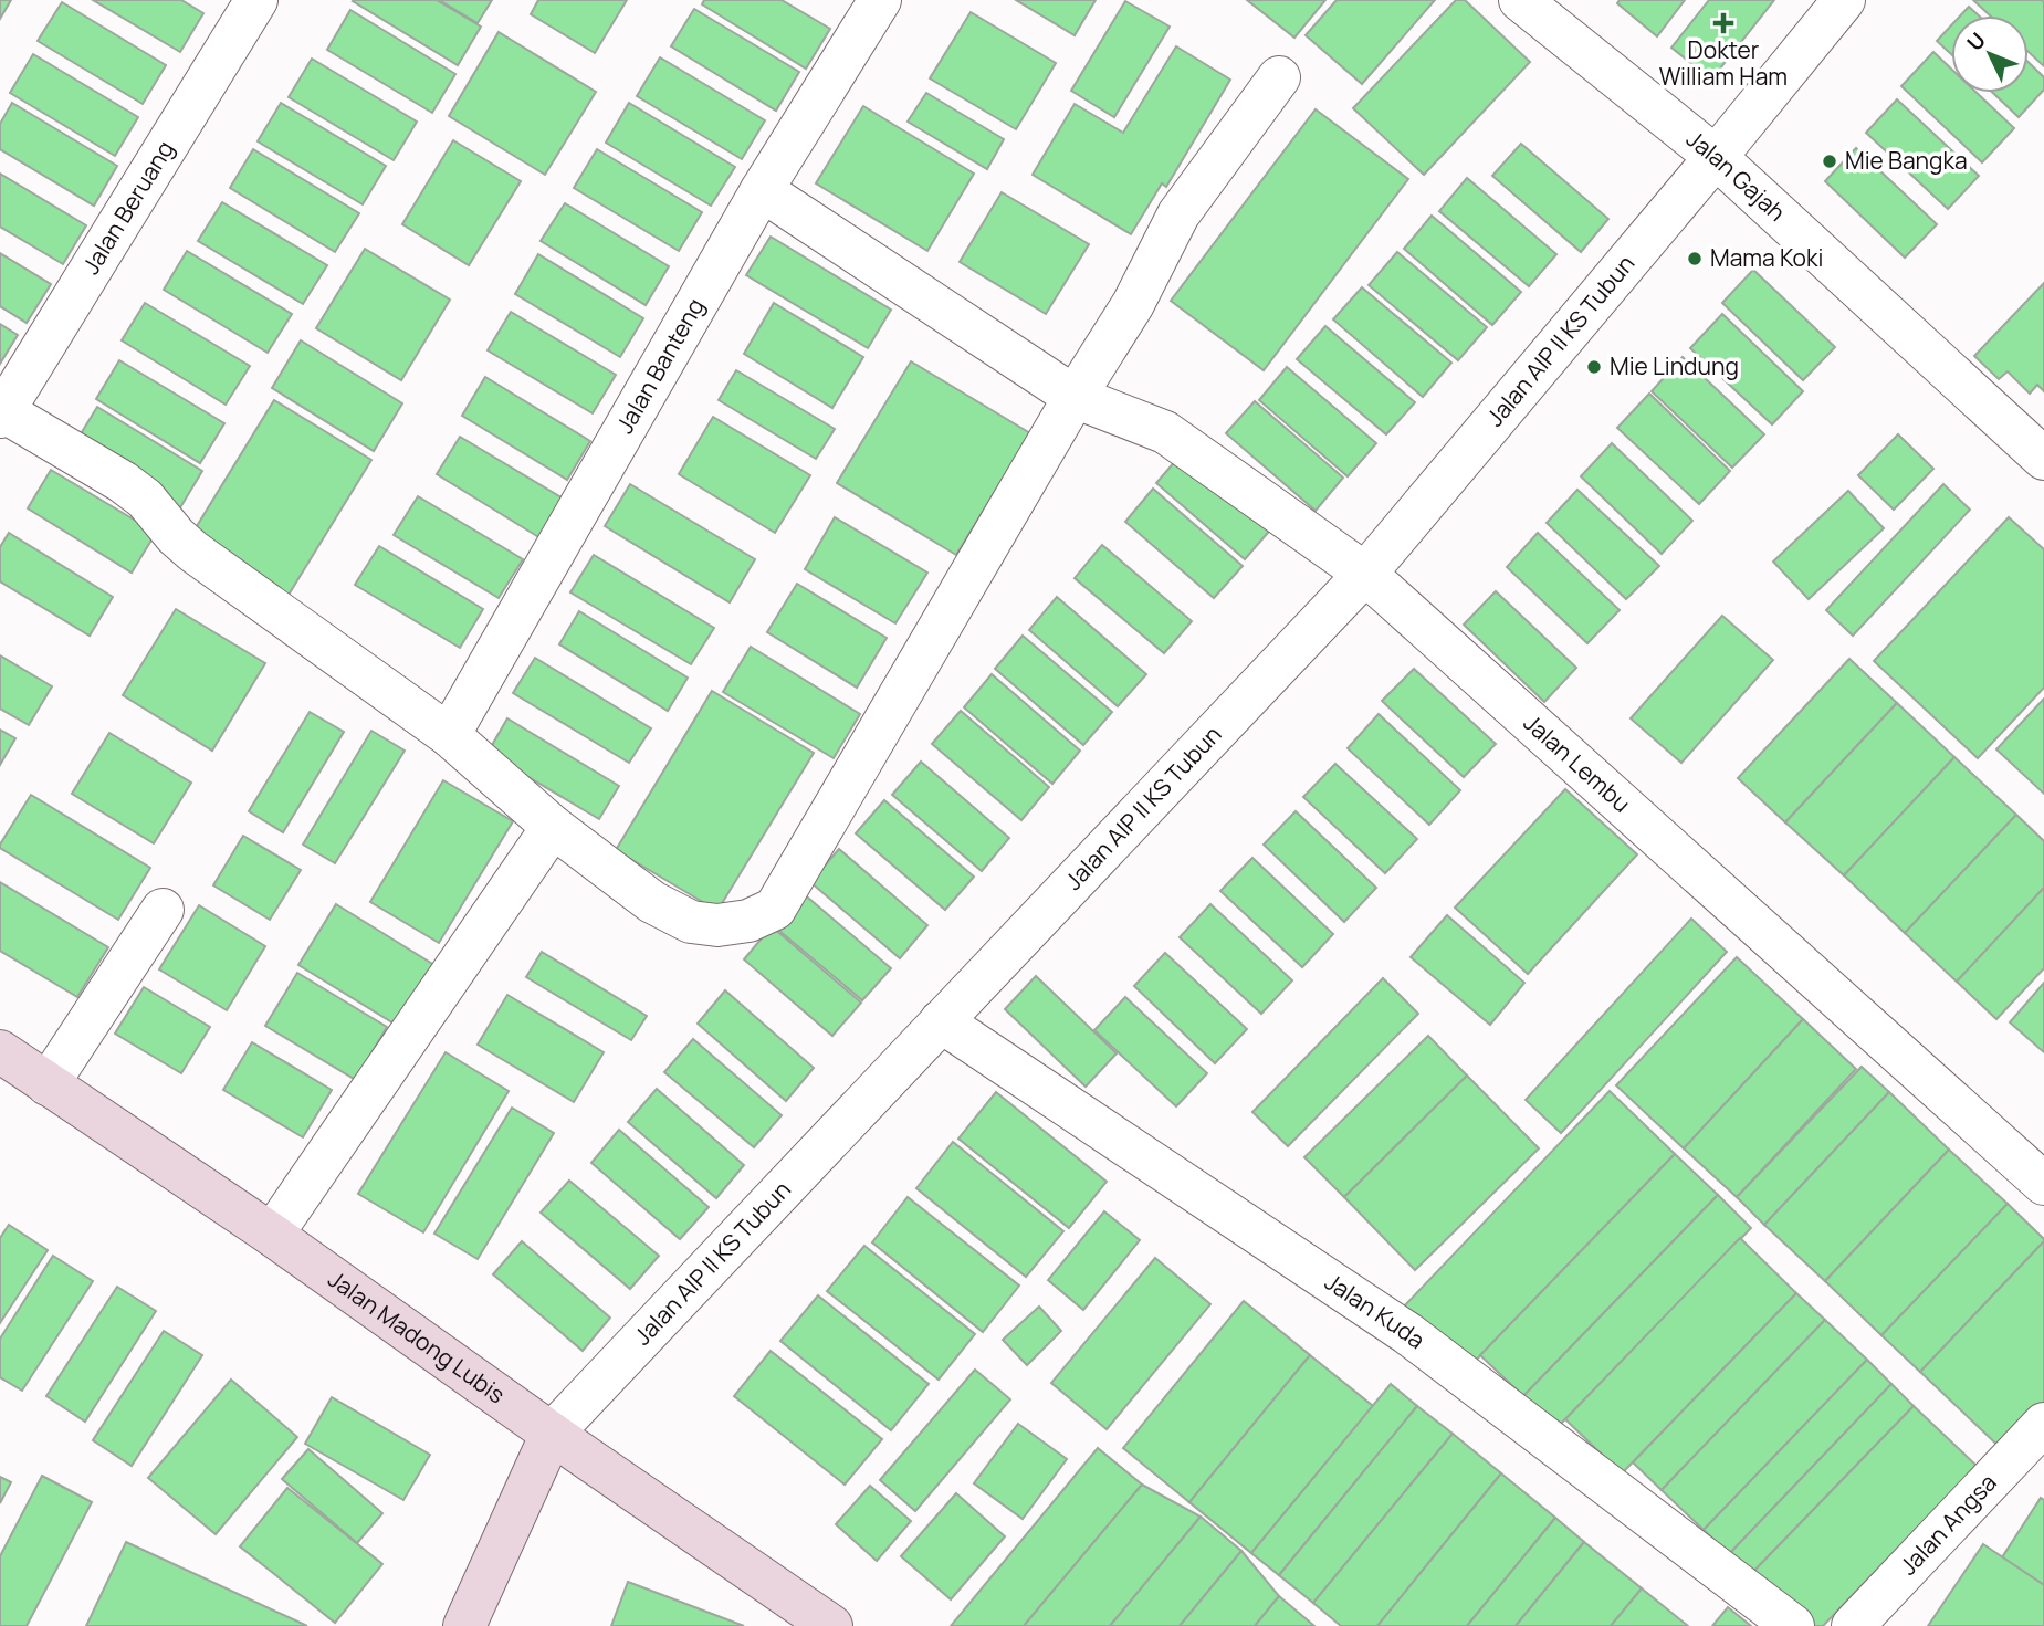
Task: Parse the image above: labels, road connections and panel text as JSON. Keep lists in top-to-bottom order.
{
  "streets": {
    "street": [
      "Jalan Gajah",
      "Jalan Beruang",
      "Jalan AIP II KS Tubun",
      "Jalan Banteng",
      "Jalan Lembu",
      "Jalan Kuda",
      "Jalan Madong Lubis",
      "Jalan Angsa"
    ]
  },
  "crossings": [
    ["Jalan Gajah", "Jalan AIP II KS Tubun"],
    ["Jalan AIP II KS Tubun", "Jalan Lembu"],
    ["Jalan AIP II KS Tubun", "Jalan Kuda"],
    ["Jalan AIP II KS Tubun", "Jalan Madong Lubis"],
    ["Jalan Banteng", "Jalan Lembu"]
  ],
  "places": {
    "health": ["Dokter William Ham"],
    "other": ["Mie Bangka", "Mama Koki", "Mie Lindung"]
  },
  "north": "top left"
}
